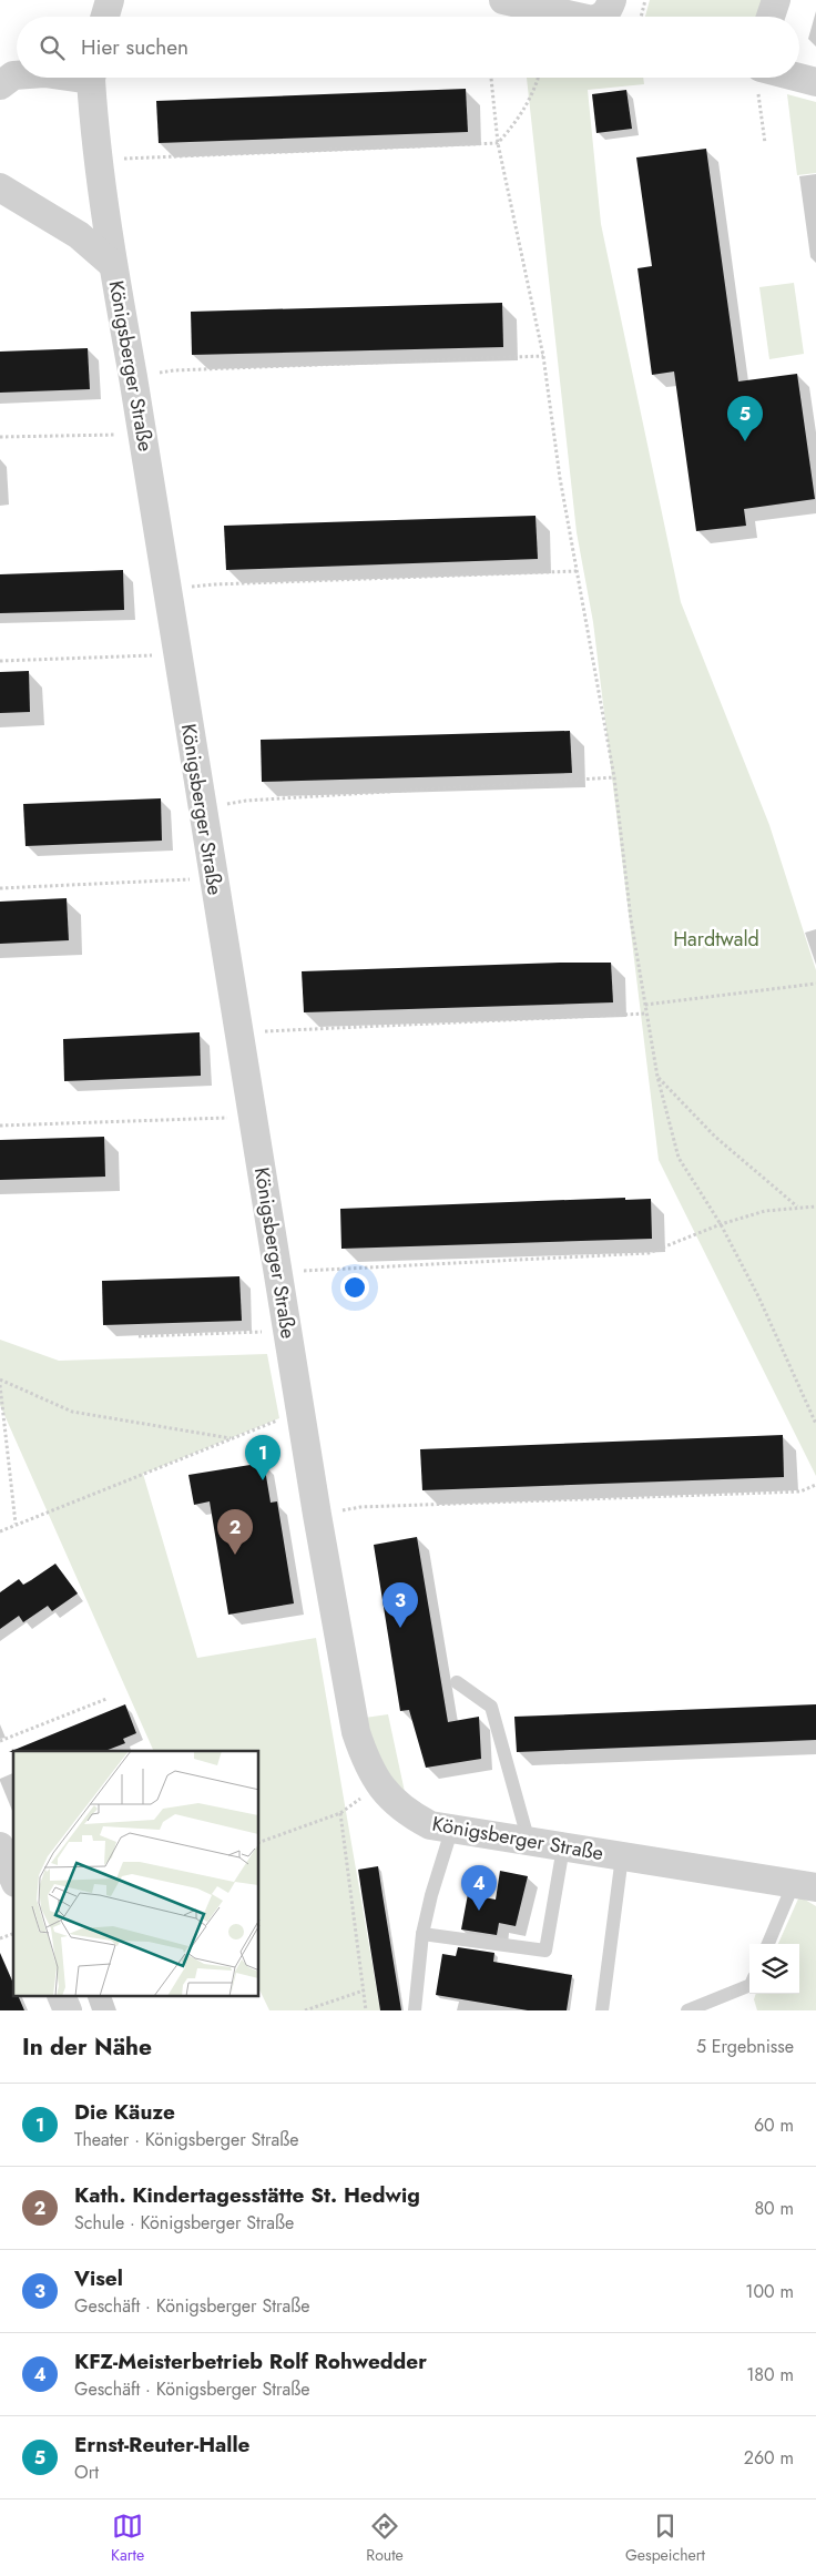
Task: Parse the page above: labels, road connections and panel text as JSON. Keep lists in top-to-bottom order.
{
  "streets": {
    "street": ["Königsberger Straße"]
  },
  "parks": ["Hardtwald"],
  "page": {
    "search": "Hier suchen",
    "pins": [
      "5",
      "1",
      "2",
      "3",
      "4"
    ],
    "heading": ["In der Nähe", "5 Ergebnisse"],
    "list": [
      {
        "mark": "1",
        "name": "Die Käuze",
        "note": "Theater · Königsberger Straße",
        "value": "60 m"
      },
      {
        "mark": "2",
        "name": "Kath. Kindertagesstätte St. Hedwig",
        "note": "Schule · Königsberger Straße",
        "value": "80 m"
      },
      {
        "mark": "3",
        "name": "Visel",
        "note": "Geschäft · Königsberger Straße",
        "value": "100 m"
      },
      {
        "mark": "4",
        "name": "KFZ-Meisterbetrieb Rolf Rohwedder",
        "note": "Geschäft · Königsberger Straße",
        "value": "180 m"
      },
      {
        "mark": "5",
        "name": "Ernst-Reuter-Halle",
        "note": "Ort",
        "value": "260 m"
      }
    ],
    "nav": ["Karte", "Route", "Gespeichert"]
  }
}
